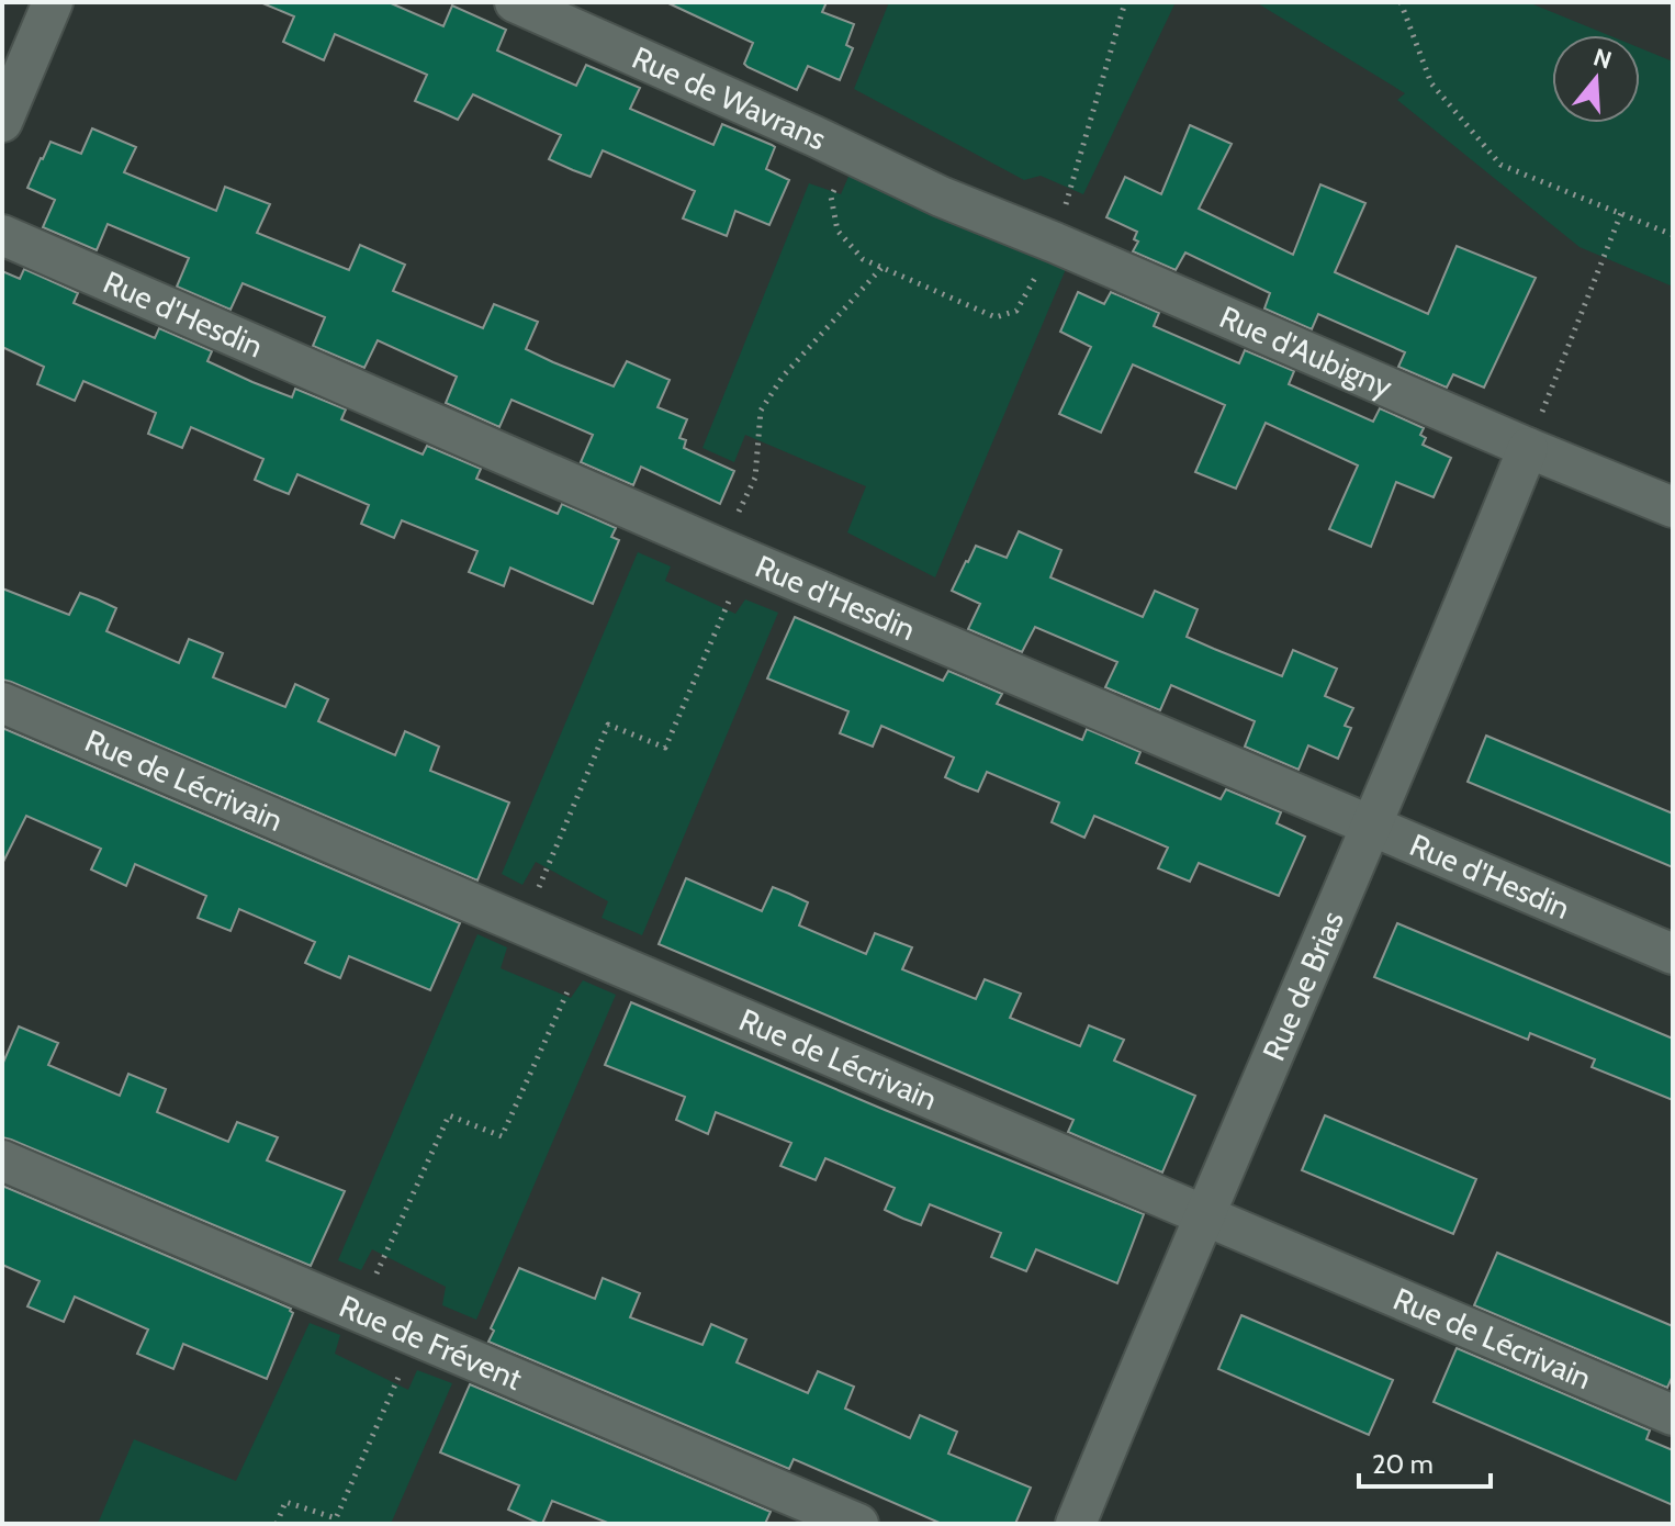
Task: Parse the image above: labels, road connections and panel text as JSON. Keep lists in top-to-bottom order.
{
  "streets": {
    "street": [
      "Rue de Wavrans",
      "Rue d'Hesdin",
      "Rue d'Aubigny",
      "Rue de Lécrivain",
      "Rue de Brias",
      "Rue de Frévent"
    ]
  },
  "crossings": [
    ["Rue de Wavrans", "Rue d'Aubigny"],
    ["Rue d'Hesdin", "Rue de Brias"],
    ["Rue d'Aubigny", "Rue de Brias"],
    ["Rue de Lécrivain", "Rue de Brias"]
  ],
  "scale_bar": "20 m",
  "north": "top"
}
